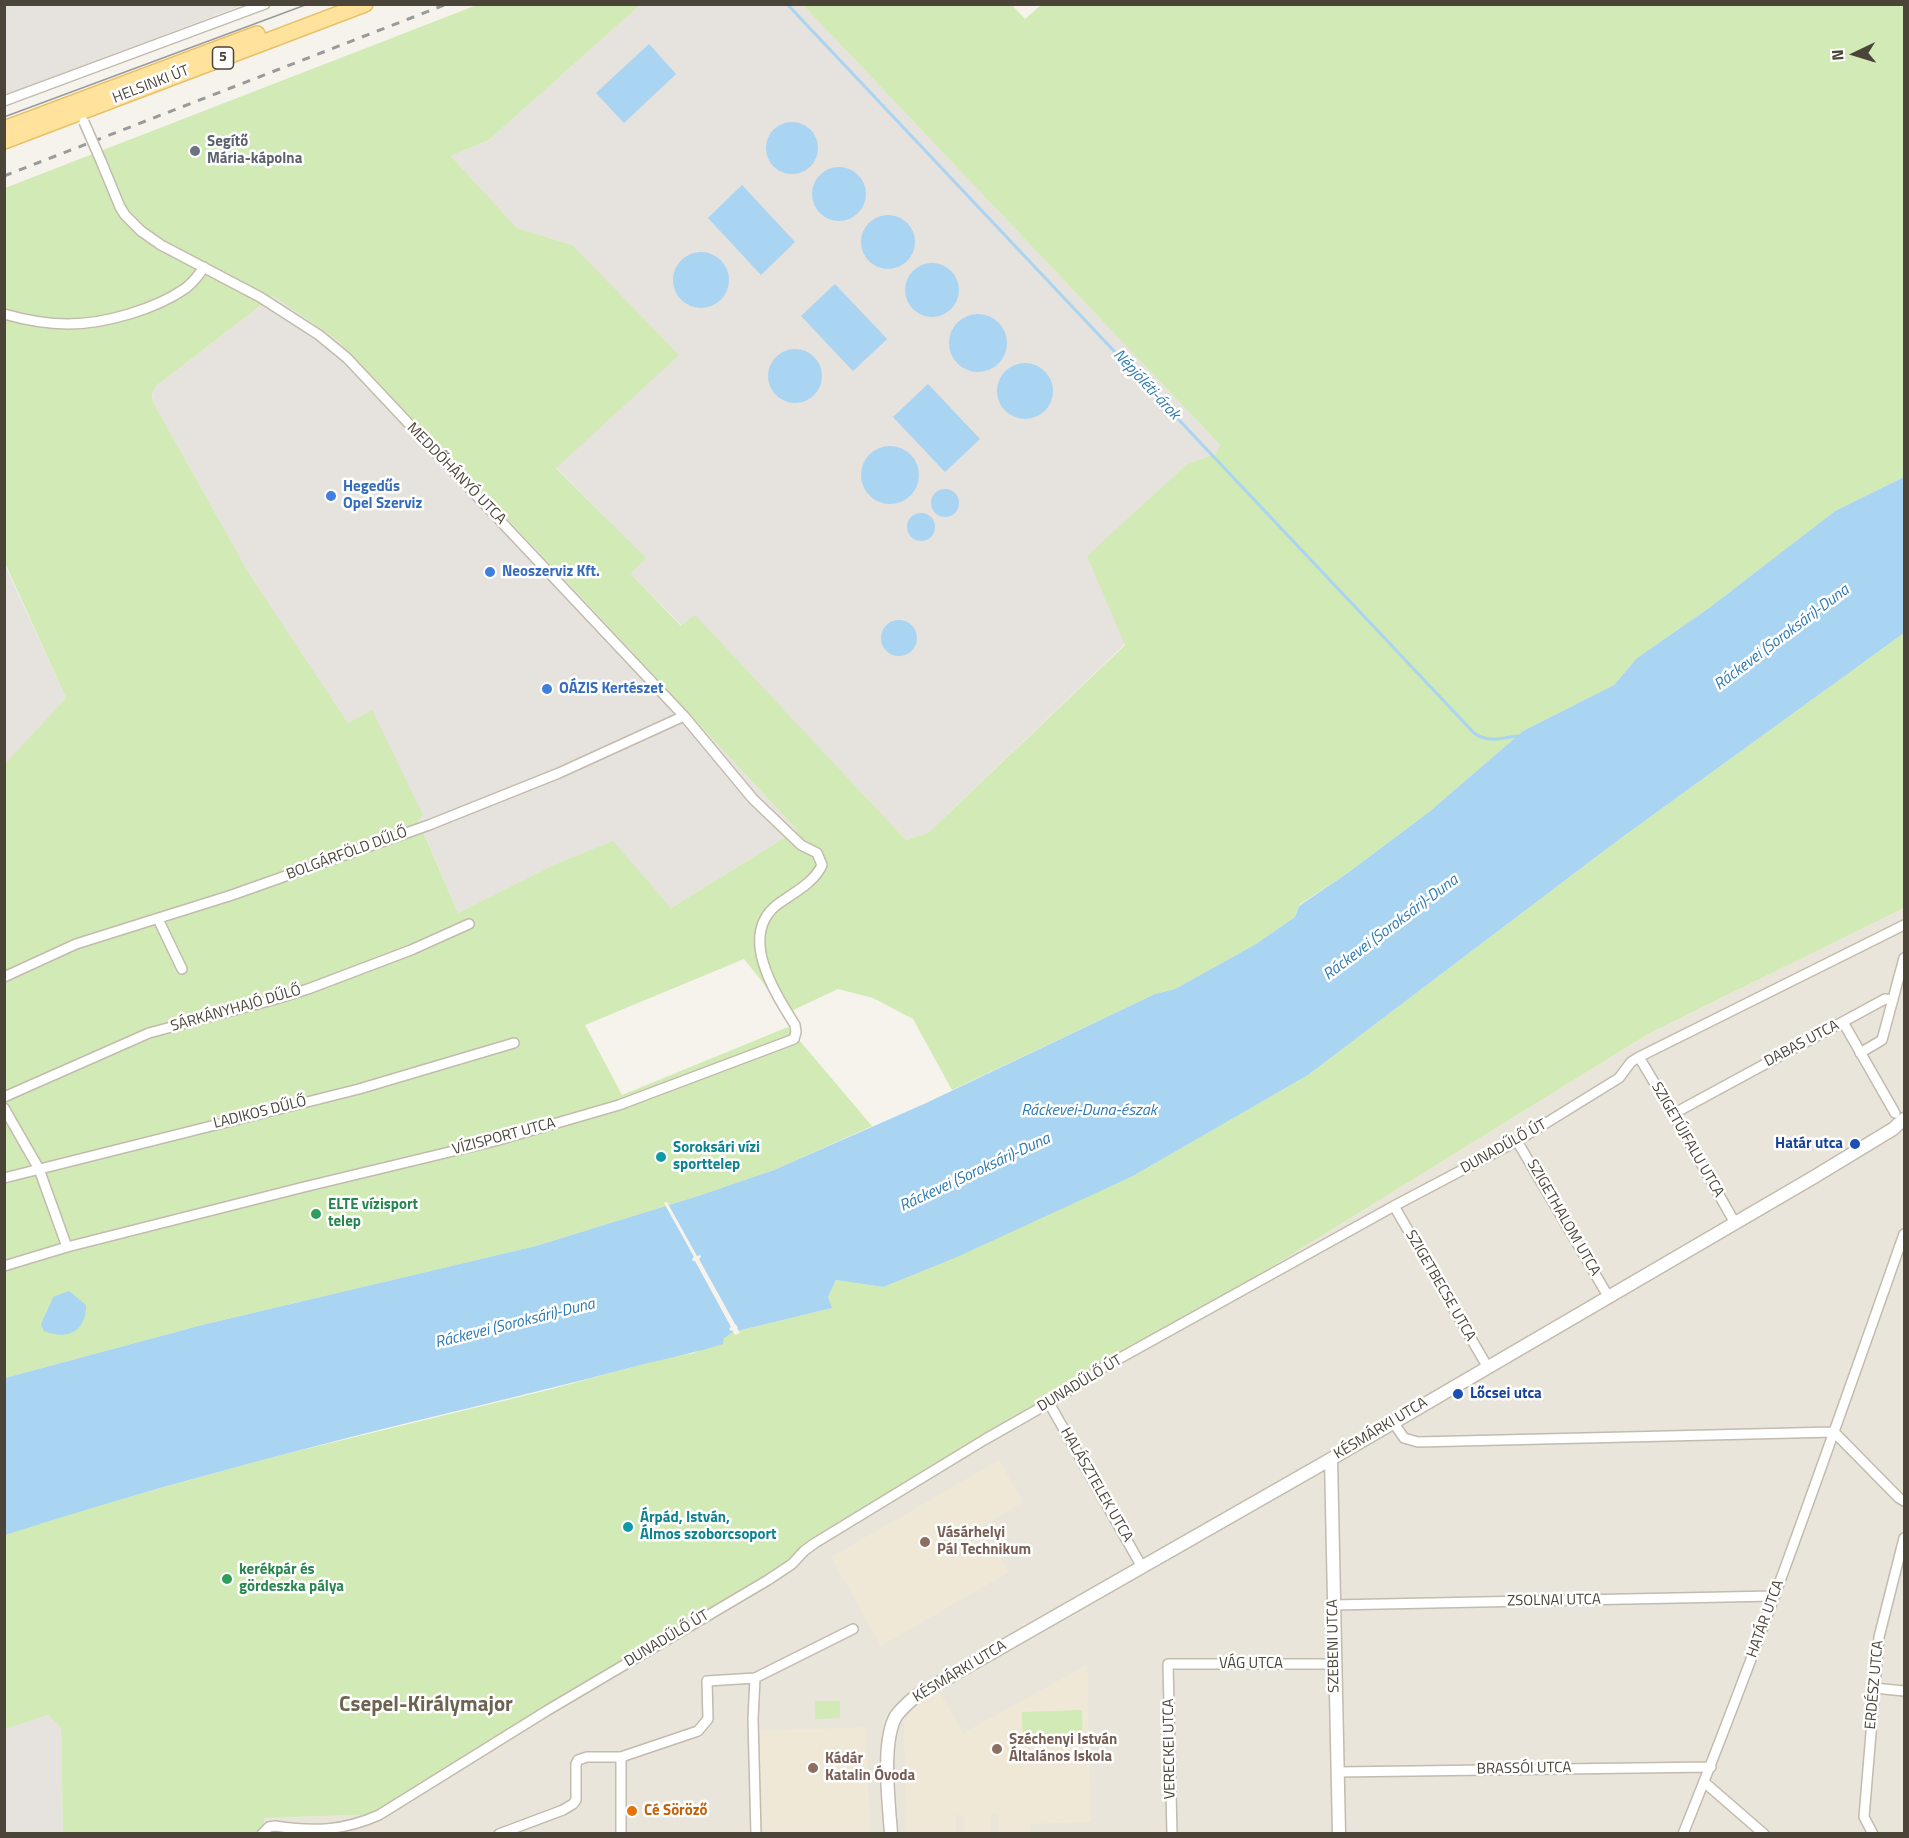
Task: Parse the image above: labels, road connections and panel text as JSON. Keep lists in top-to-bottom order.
{
  "streets": {
    "main road": ["5", "HELSINKI ÚT"],
    "street": [
      "MEDDŐHÁNYÓ UTCA",
      "BOLGÁRFÖLD DŰLŐ",
      "SÁRKÁNYHAJÓ DŰLŐ",
      "DABAS UTCA",
      "LADIKOS DŰLŐ",
      "VÍZISPORT UTCA",
      "SZIGETÚJFALU UTCA",
      "DUNADŰLŐ ÚT",
      "SZIGETHALOM UTCA",
      "SZIGETBECSE UTCA",
      "KÉSMÁRKI UTCA",
      "HALÁSZTELEK UTCA",
      "ZSOLNAI UTCA",
      "HATÁR UTCA",
      "SZEBENI UTCA",
      "VÁG UTCA",
      "ERDÉSZ UTCA",
      "VERECKEI UTCA",
      "BRASSÓI UTCA"
    ]
  },
  "crossings": [
    ["HELSINKI ÚT", "MEDDŐHÁNYÓ UTCA"],
    ["MEDDŐHÁNYÓ UTCA", "BOLGÁRFÖLD DŰLŐ"],
    ["MEDDŐHÁNYÓ UTCA", "VÍZISPORT UTCA"],
    ["DABAS UTCA", "SZIGETÚJFALU UTCA"],
    ["SZIGETÚJFALU UTCA", "DUNADŰLŐ ÚT"],
    ["SZIGETÚJFALU UTCA", "KÉSMÁRKI UTCA"],
    ["DUNADŰLŐ ÚT", "SZIGETHALOM UTCA"],
    ["DUNADŰLŐ ÚT", "SZIGETBECSE UTCA"],
    ["DUNADŰLŐ ÚT", "HALÁSZTELEK UTCA"],
    ["SZIGETHALOM UTCA", "KÉSMÁRKI UTCA"],
    ["SZIGETBECSE UTCA", "KÉSMÁRKI UTCA"],
    ["KÉSMÁRKI UTCA", "HALÁSZTELEK UTCA"],
    ["KÉSMÁRKI UTCA", "SZEBENI UTCA"],
    ["ZSOLNAI UTCA", "HATÁR UTCA"],
    ["ZSOLNAI UTCA", "SZEBENI UTCA"],
    ["HATÁR UTCA", "BRASSÓI UTCA"],
    ["SZEBENI UTCA", "VÁG UTCA"],
    ["SZEBENI UTCA", "BRASSÓI UTCA"],
    ["VÁG UTCA", "VERECKEI UTCA"]
  ],
  "districts": ["Csepel-Királymajor"],
  "water": ["Népjóléti-árok", "Ráckevei (Soroksári)-Duna", "Ráckevei-Duna-észak"],
  "places": [
    "Segítő Mária-kápolna",
    "Hegedűs Opel Szerviz",
    "Neoszerviz Kft.",
    "OÁZIS Kertészet",
    "Határ utca",
    "Soroksári vízi sporttelep",
    "ELTE vízisport telep",
    "Lőcsei utca",
    "Árpád, István, Álmos szoborcsoport",
    "Vásárhelyi Pál Technikum",
    "kerékpár és gördeszka pálya",
    "Széchenyi István Általános Iskola",
    "Kádár Katalin Óvoda",
    "Cé Söröző"
  ],
  "north": "left"
}
